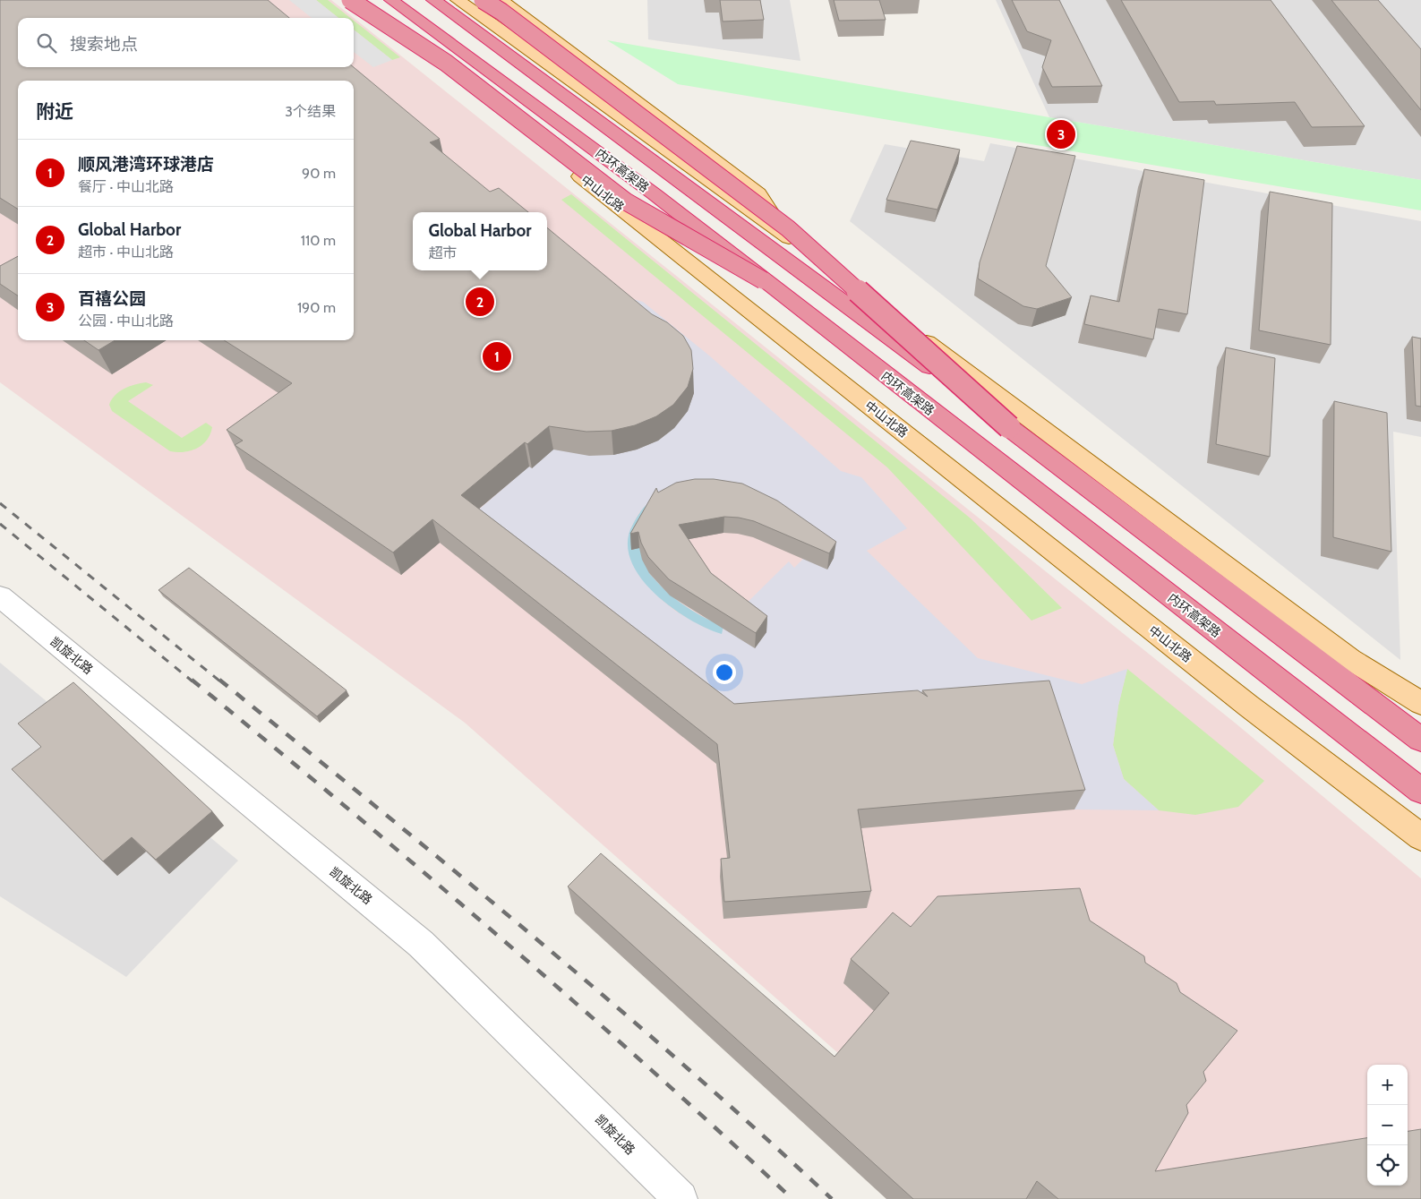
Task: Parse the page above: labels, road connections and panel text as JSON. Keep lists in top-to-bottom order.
{
  "streets": {
    "highway": ["内环高架路"],
    "main road": ["中山北路"],
    "street": ["凯旋北路"]
  },
  "page": {
    "search": "搜索地点",
    "heading": ["附近", "3个结果"],
    "pins": ["3", "2", "1"],
    "list": [
      {
        "mark": "1",
        "name": "顺风港湾环球港店",
        "note": "餐厅 · 中山北路",
        "value": "90 m"
      },
      {
        "mark": "2",
        "name": "Global Harbor",
        "note": "超市 · 中山北路",
        "value": "110 m"
      },
      {
        "mark": "3",
        "name": "百禧公园",
        "note": "公园 · 中山北路",
        "value": "190 m"
      }
    ],
    "popup": ["Global Harbor", "超市"],
    "map_buttons": ["+", "−"]
  }
}
